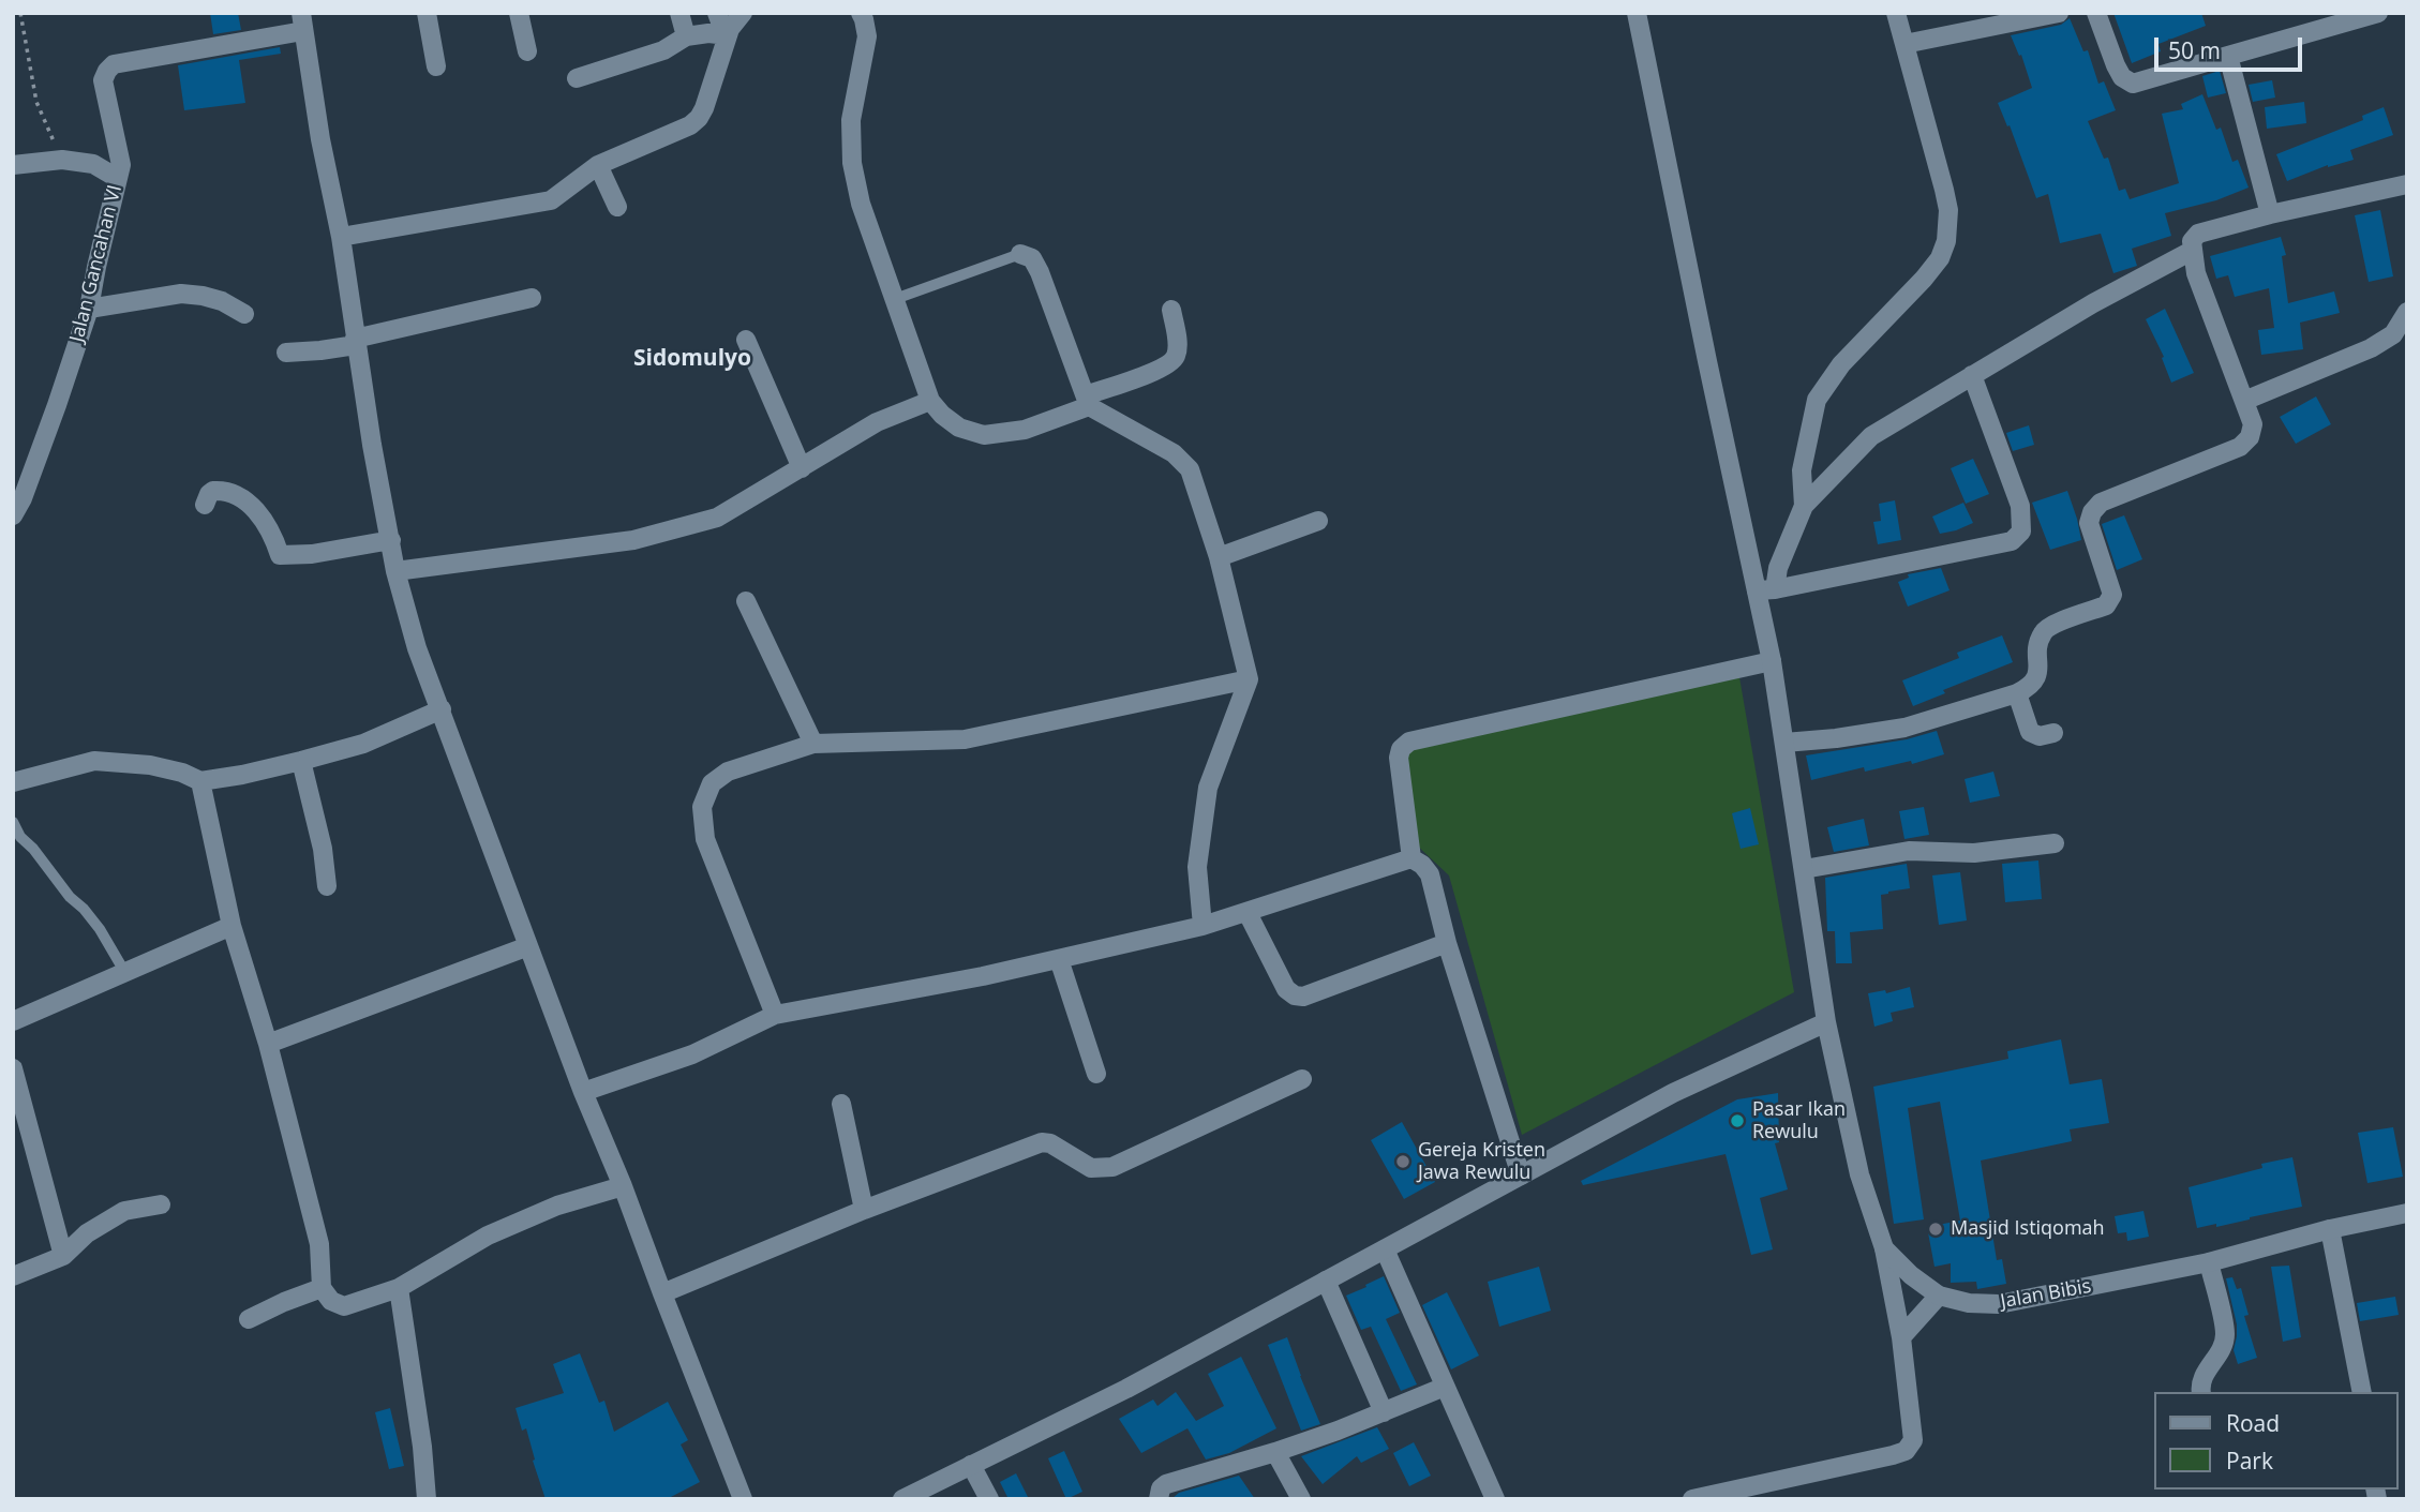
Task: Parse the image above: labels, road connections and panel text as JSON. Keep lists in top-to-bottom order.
{
  "streets": {
    "street": ["Jalan Gancahan VI", "Jalan Bibis"]
  },
  "districts": ["Sidomulyo"],
  "places": ["Pasar Ikan Rewulu", "Gereja Kristen Jawa Rewulu", "Masjid Istiqomah"],
  "legend": ["Road", "Park"],
  "scale_bar": "50 m"
}
